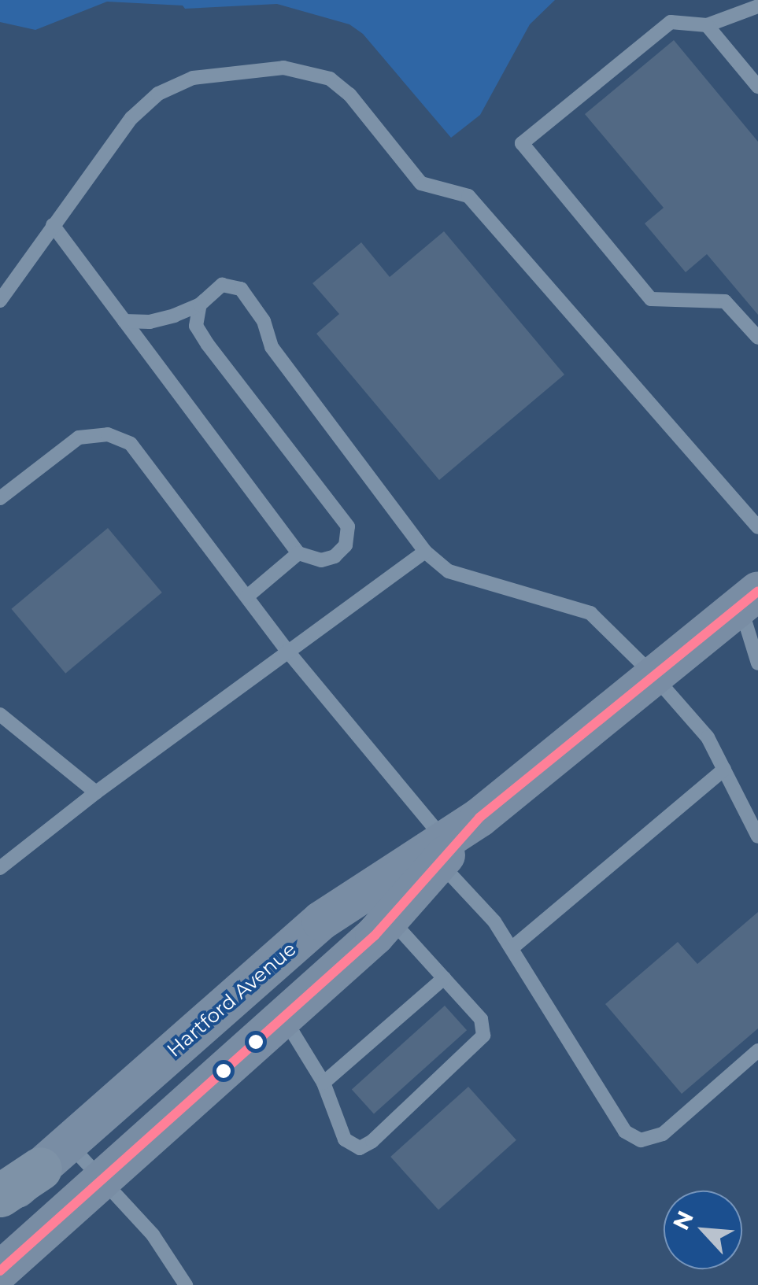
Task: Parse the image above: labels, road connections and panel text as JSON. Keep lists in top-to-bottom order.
{
  "streets": {
    "main road": ["Hartford Avenue"]
  },
  "north": "top left"
}
